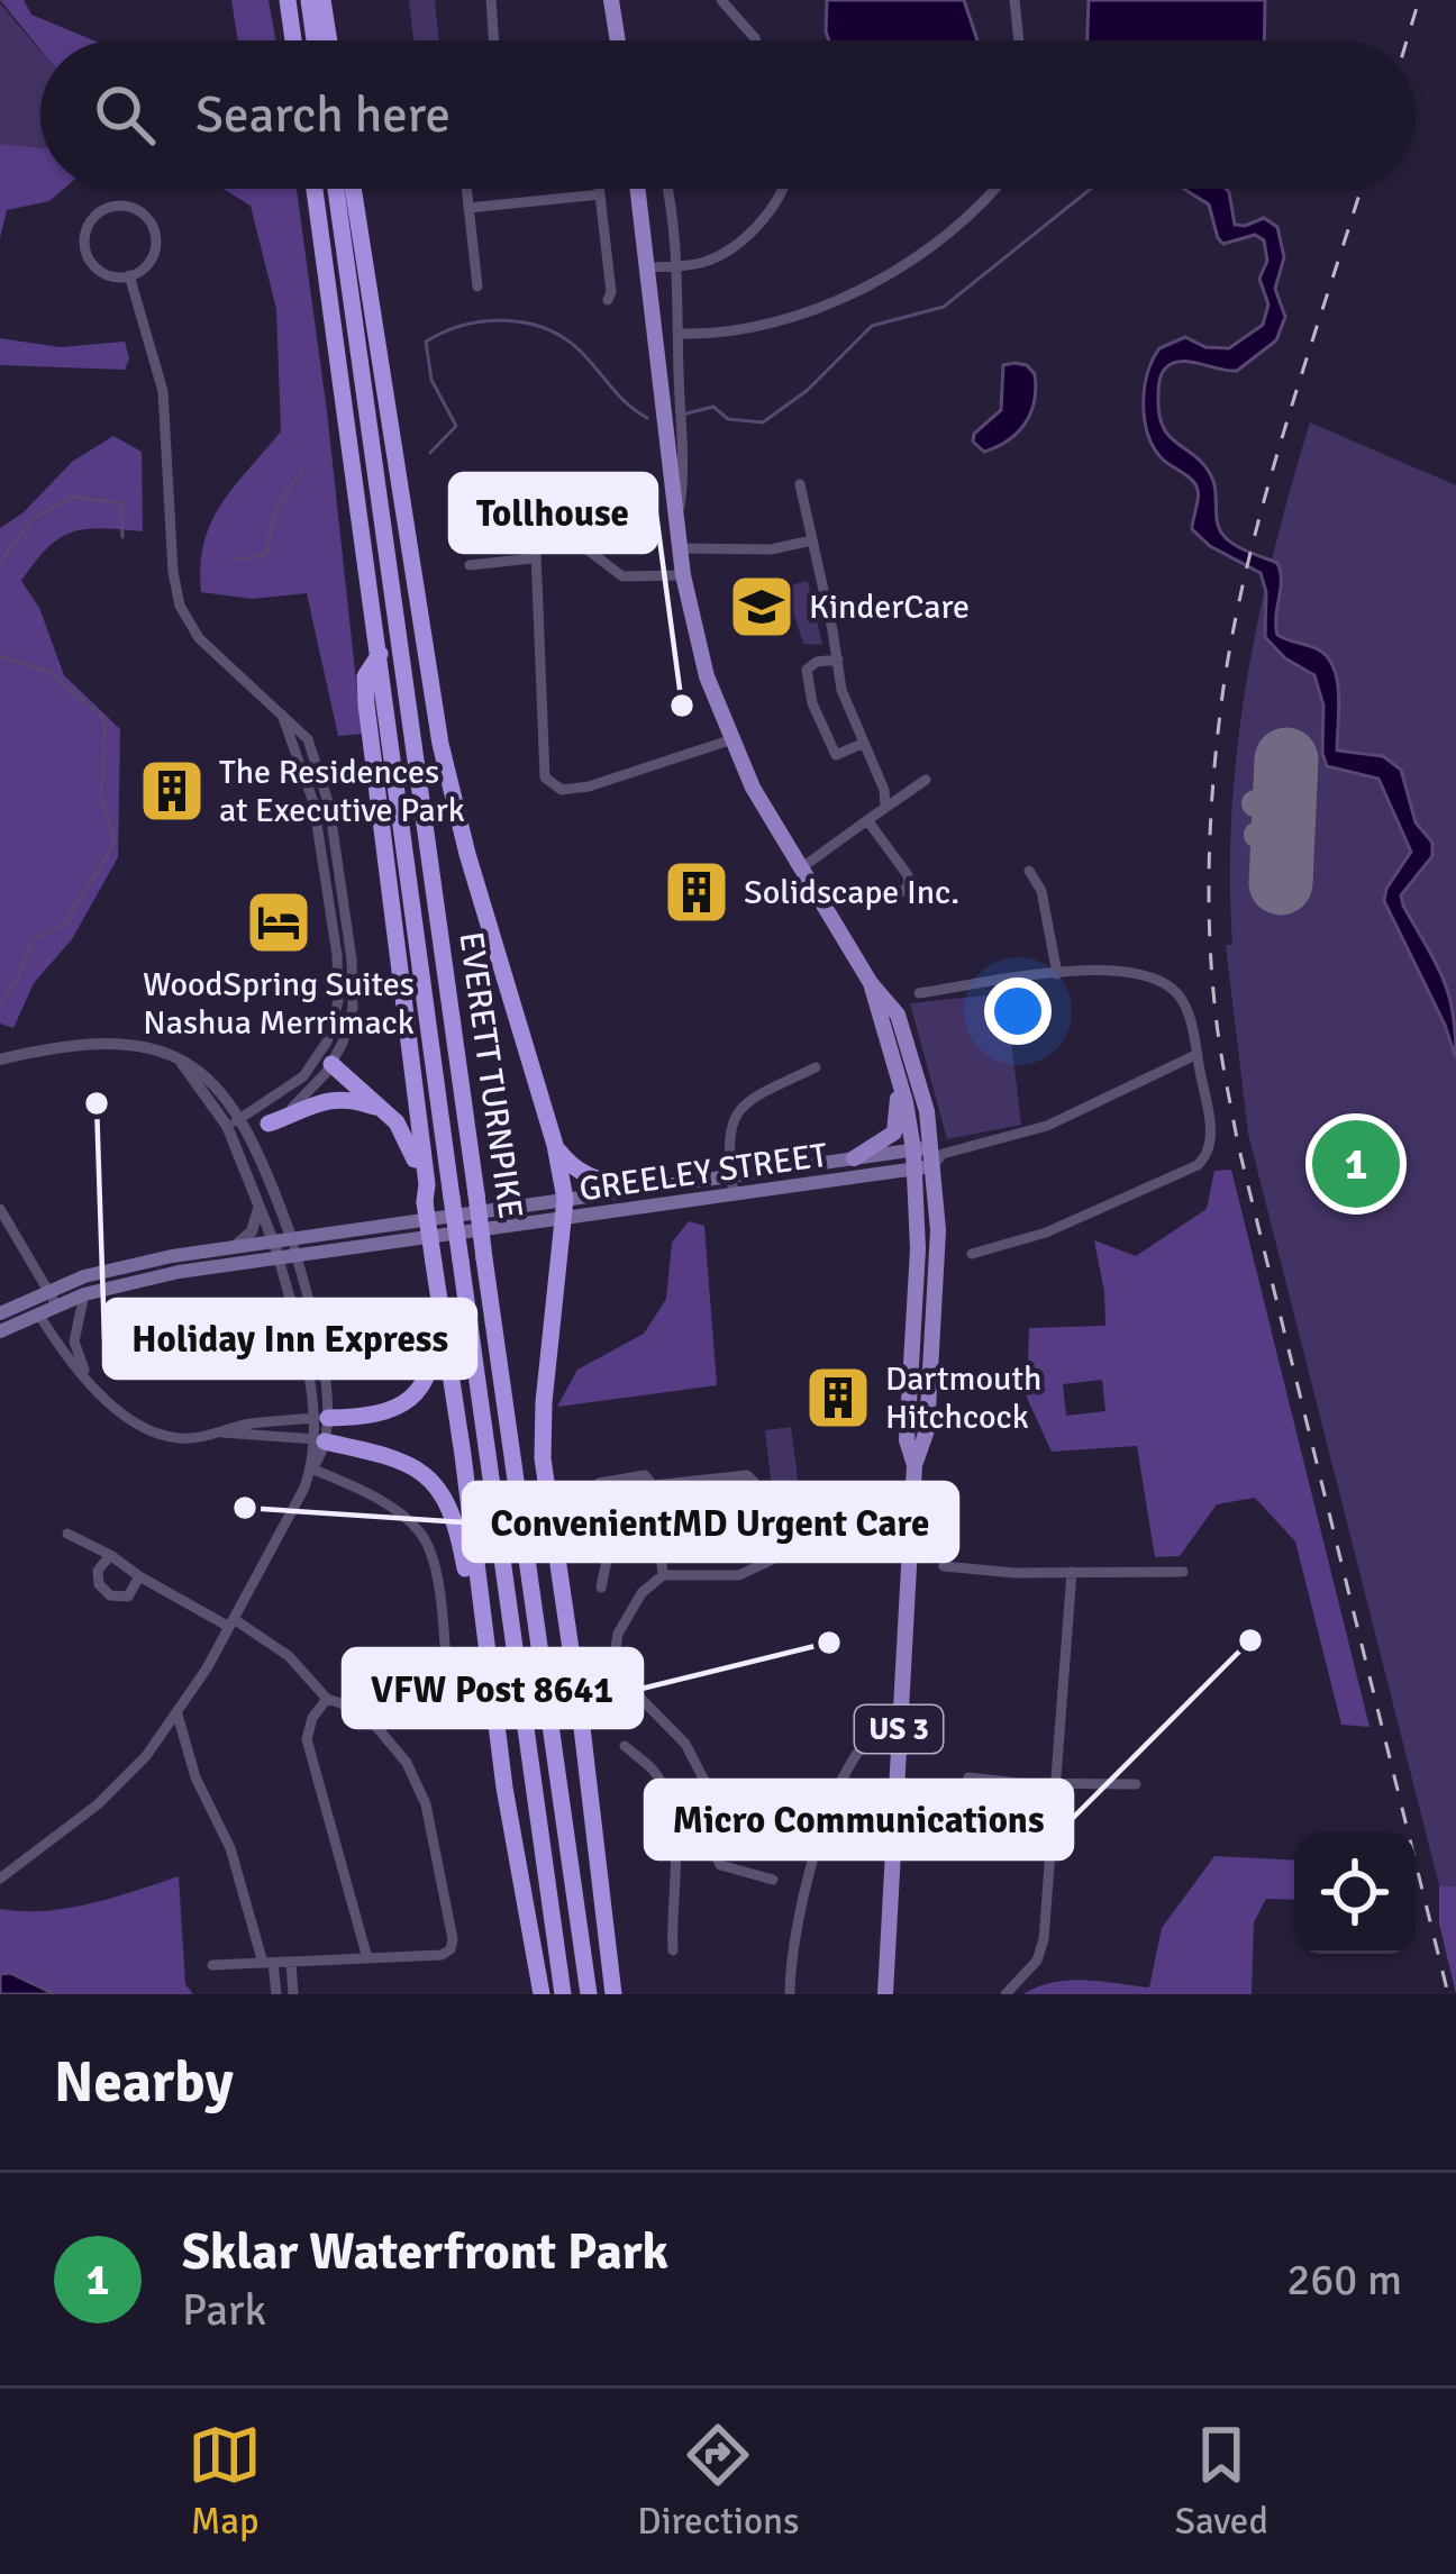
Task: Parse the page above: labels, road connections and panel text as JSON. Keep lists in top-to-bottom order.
{
  "streets": {
    "highway": ["EVERETT TURNPIKE"],
    "main road": ["GREELEY STREET", "US 3"]
  },
  "crossings": [
    ["EVERETT TURNPIKE", "GREELEY STREET"],
    ["GREELEY STREET", "US 3"]
  ],
  "places": {
    "school or university": ["KinderCare"],
    "other": [
      "Tollhouse",
      "Holiday Inn Express",
      "ConvenientMD Urgent Care",
      "Micro Communications",
      "VFW Post 8641"
    ],
    "building": ["The Residences at Executive Park", "Solidscape Inc.", "Dartmouth Hitchcock"],
    "hotel": ["WoodSpring Suites Nashua Merrimack"]
  },
  "page": {
    "search": "Search here",
    "pins": "1",
    "heading": "Nearby",
    "list": [
      {
        "mark": "1",
        "name": "Sklar Waterfront Park",
        "note": "Park",
        "value": "260 m"
      }
    ],
    "nav": ["Map", "Directions", "Saved"]
  }
}
